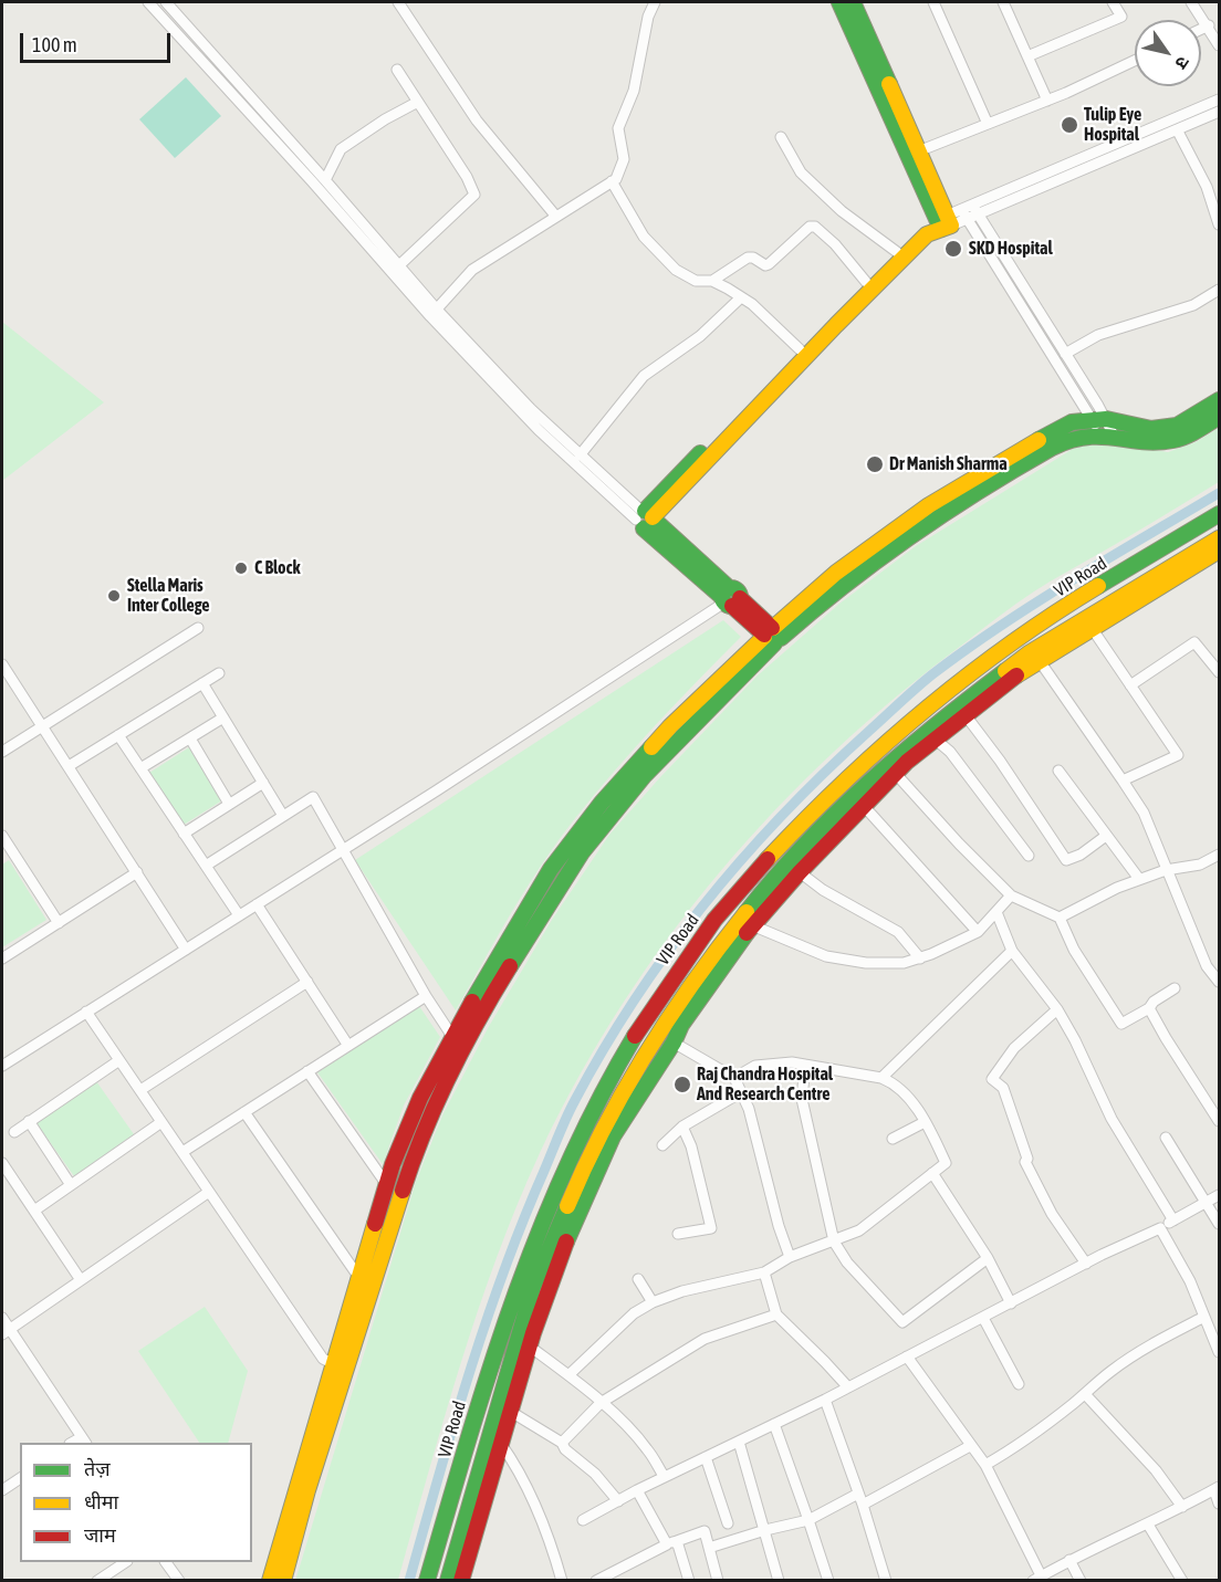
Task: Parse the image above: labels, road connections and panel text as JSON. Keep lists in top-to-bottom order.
{
  "streets": {
    "street": ["VIP Road"]
  },
  "places": [
    "Tulip Eye Hospital",
    "SKD Hospital",
    "Dr Manish Sharma",
    "C Block",
    "Stella Maris Inter College",
    "Raj Chandra Hospital And Research Centre"
  ],
  "legend": ["तेज़", "धीमा", "जाम"],
  "scale_bar": "100 m",
  "north": "bottom right"
}
